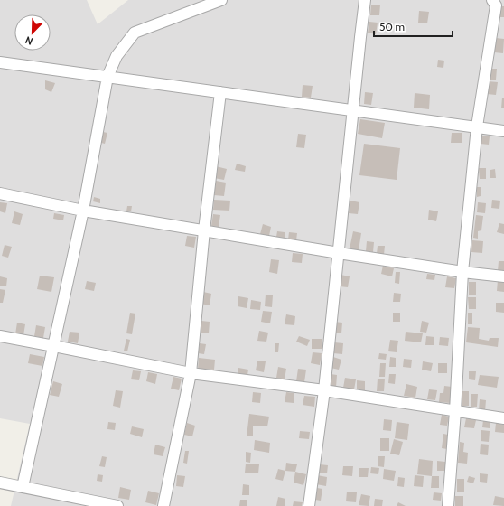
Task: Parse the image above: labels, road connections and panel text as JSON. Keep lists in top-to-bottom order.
{
  "scale_bar": "50 m",
  "north": "bottom left"
}
